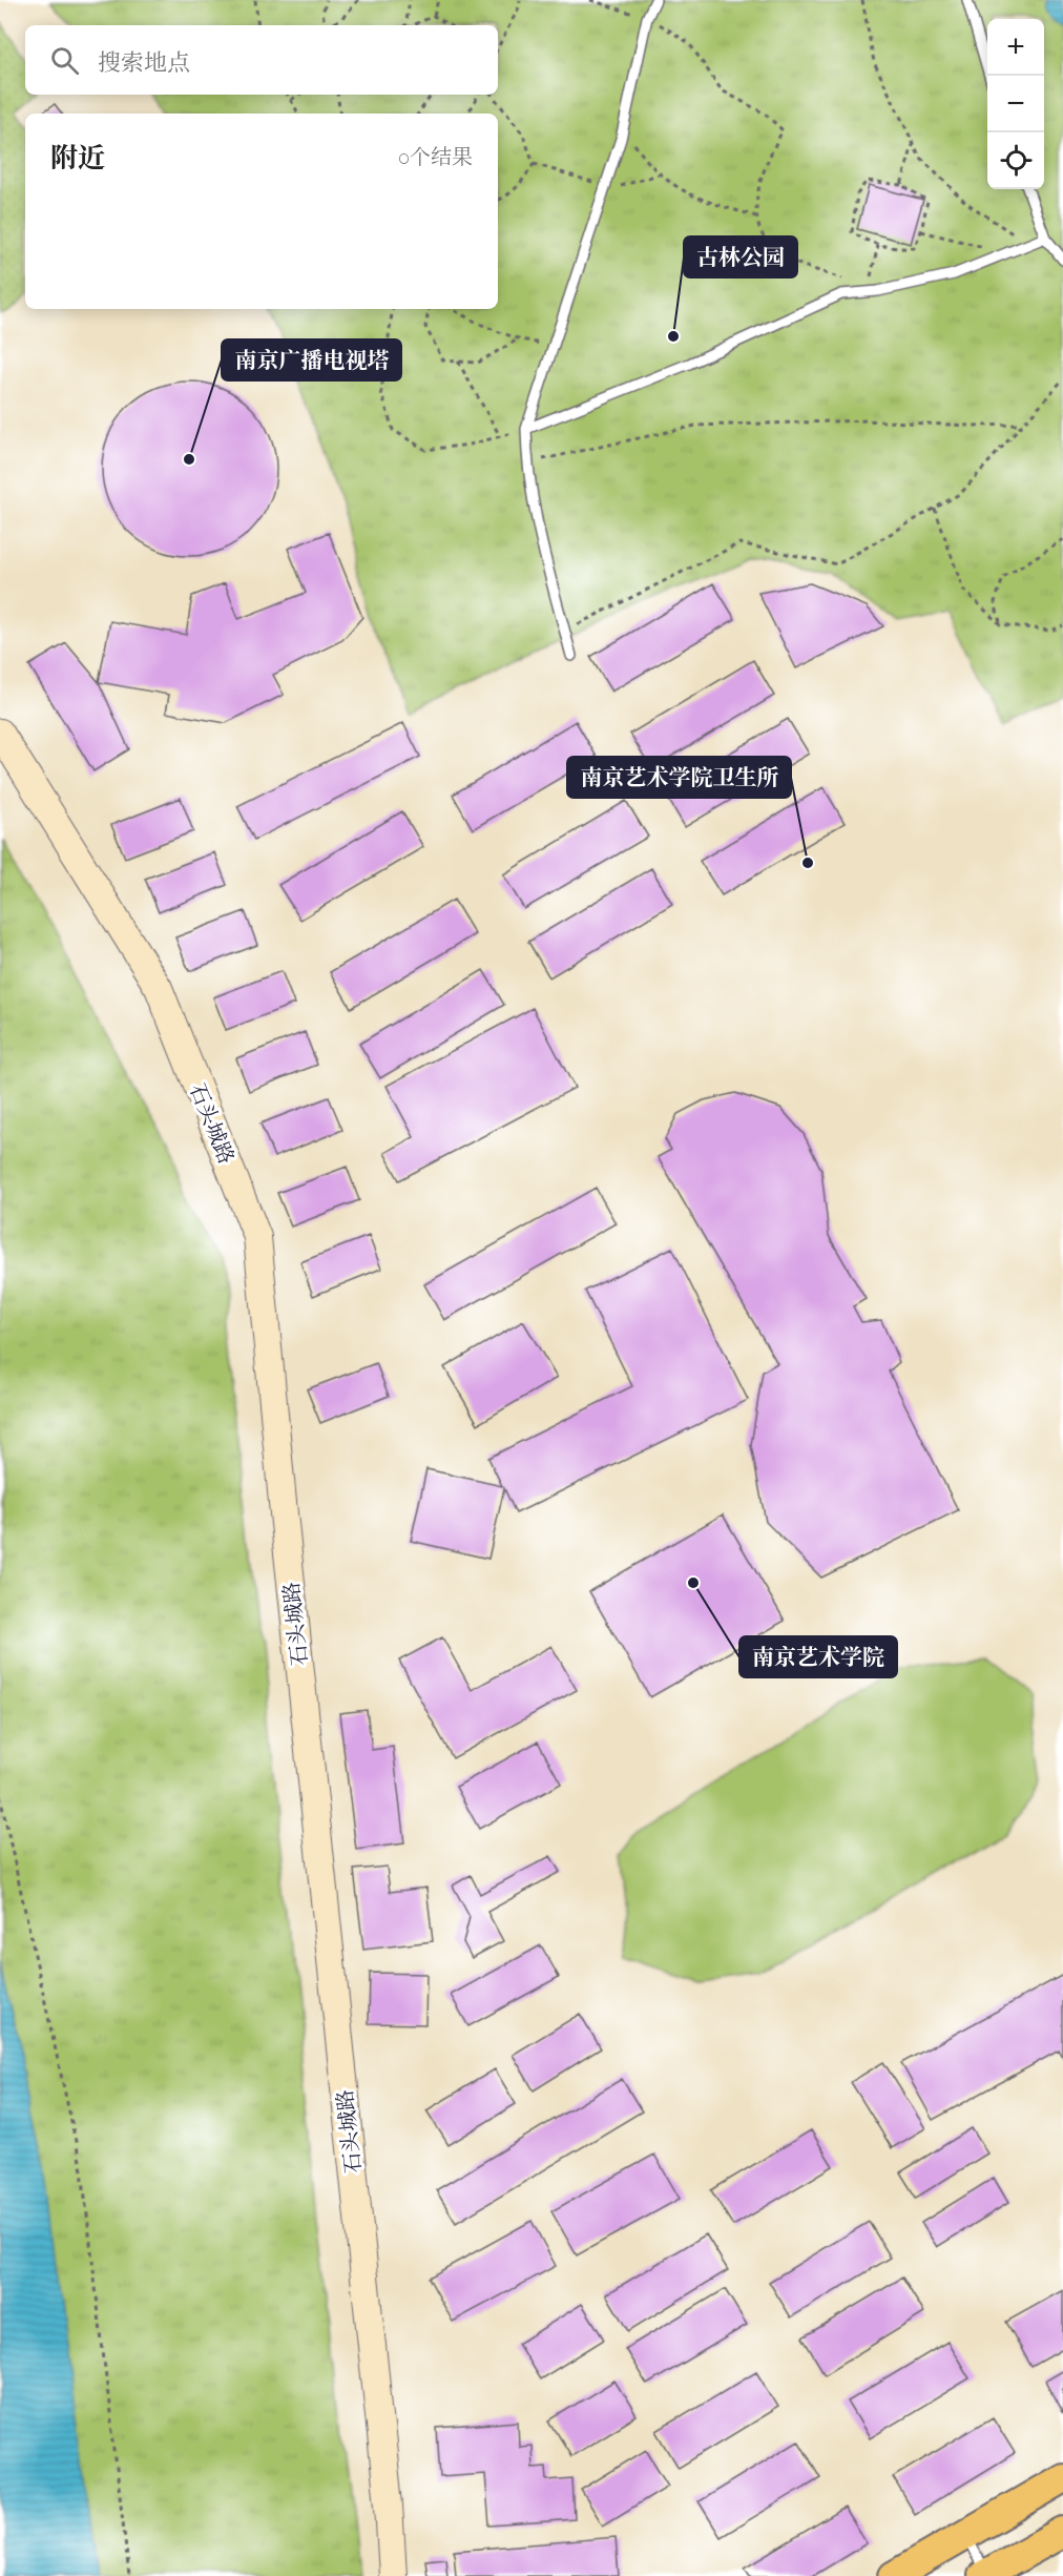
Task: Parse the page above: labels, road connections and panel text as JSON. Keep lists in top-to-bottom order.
{
  "streets": {
    "street": ["石头城路"]
  },
  "places": [
    "古林公园",
    "南京广播电视塔",
    "南京艺术学院卫生所",
    "南京艺术学院"
  ],
  "page": {
    "map_buttons": ["+", "−"],
    "search": "搜索地点",
    "heading": ["附近", "0个结果"]
  }
}
